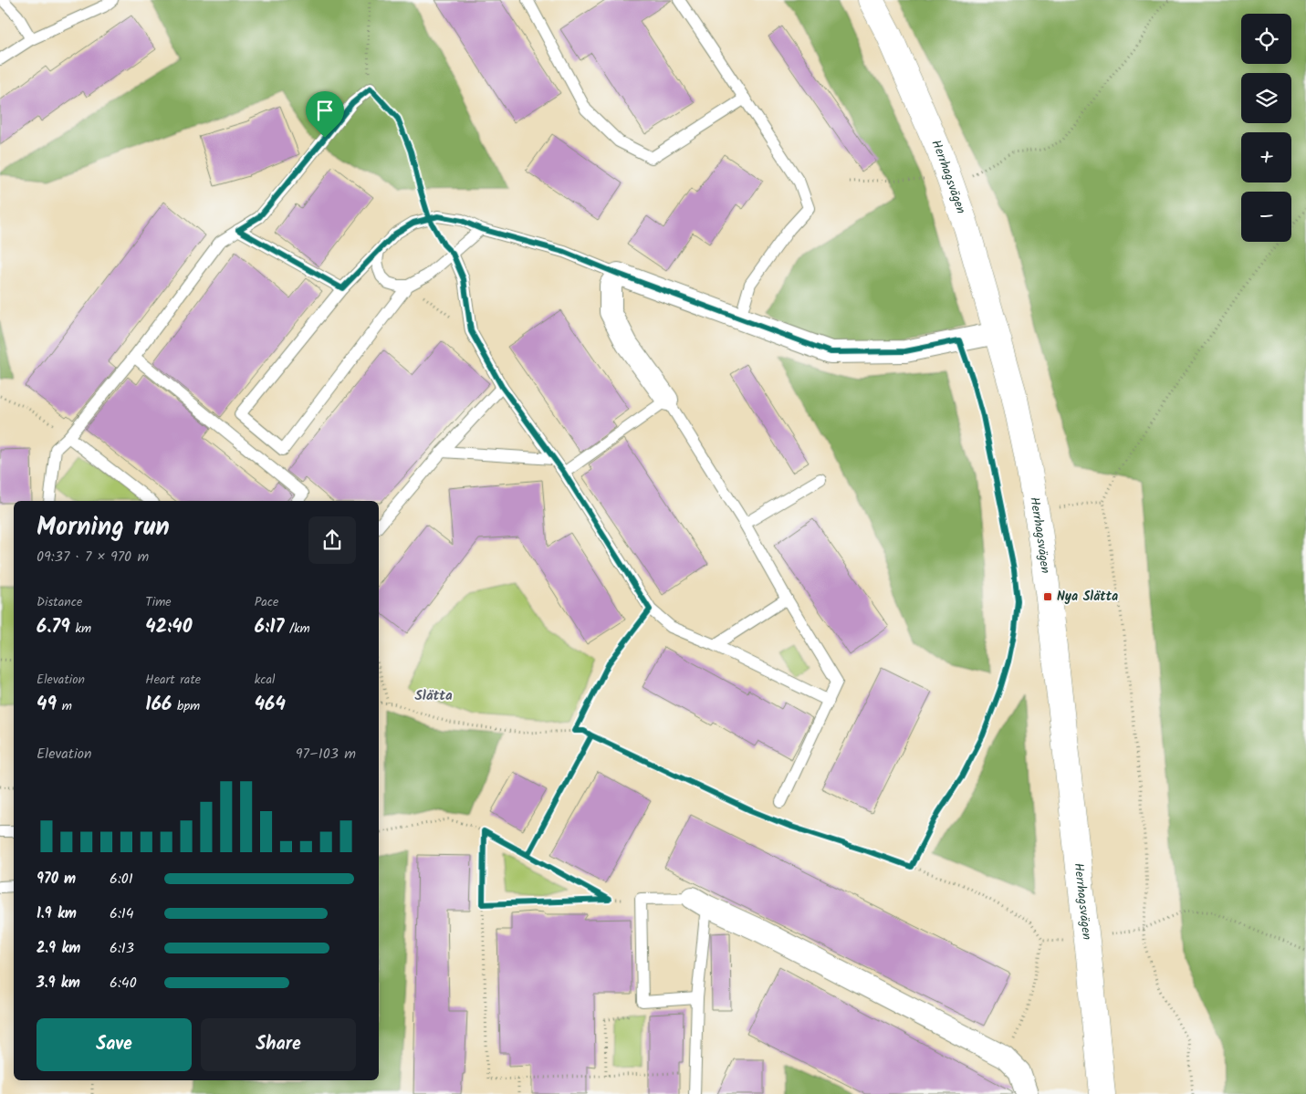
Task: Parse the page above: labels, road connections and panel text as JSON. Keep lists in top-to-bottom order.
{
  "streets": {
    "street": ["Herrhagsvägen"]
  },
  "districts": ["Slätta"],
  "places": {
    "transit": ["Nya Slätta"]
  },
  "page": {
    "map_buttons": ["+", "−"],
    "heading": ["Morning run", "09:37 · 7 × 970 m"],
    "stats": [
      ["Distance", "6.79 km"],
      ["Time", "42:40"],
      ["Pace", "6:17 /km"],
      ["Elevation", "49 m"],
      ["Heart rate", "166 bpm"],
      ["kcal", "464"]
    ],
    "chart": ["Elevation", "97–103 m"],
    "list": [
      {
        "name": "970 m",
        "note": "6:01"
      },
      {
        "name": "1.9 km",
        "note": "6:14"
      },
      {
        "name": "2.9 km",
        "note": "6:13"
      },
      {
        "name": "3.9 km",
        "note": "6:40"
      }
    ],
    "buttons": ["Save", "Share"]
  }
}
